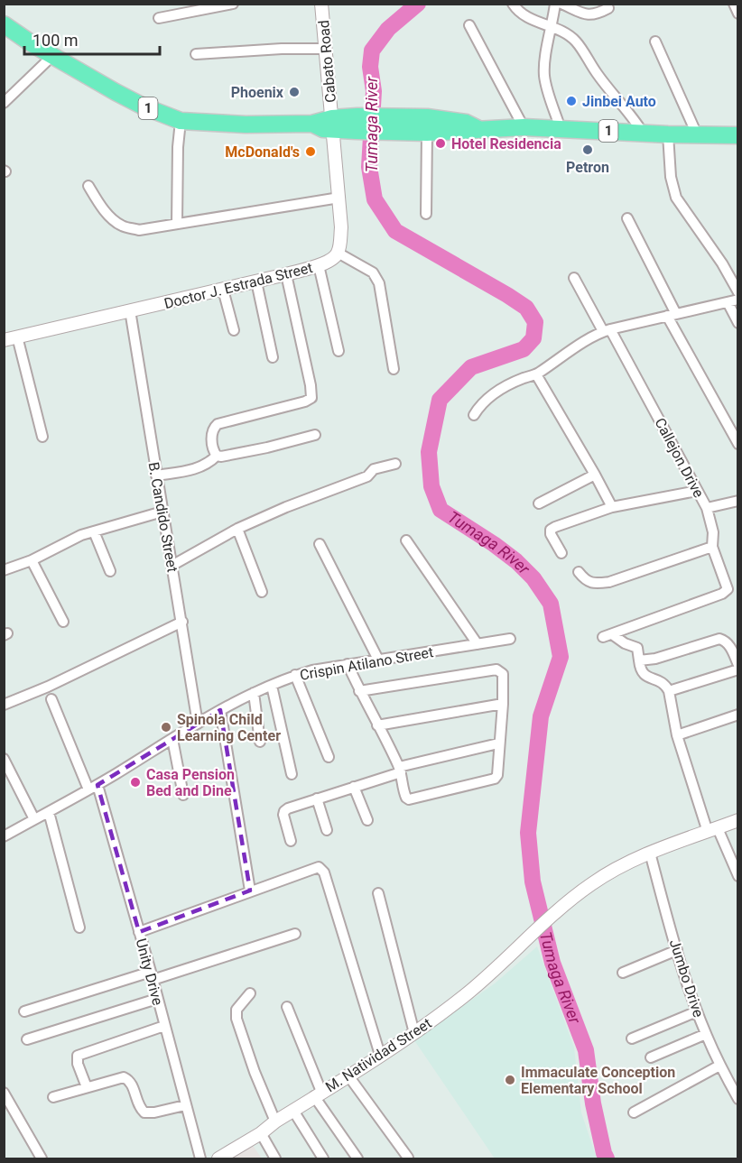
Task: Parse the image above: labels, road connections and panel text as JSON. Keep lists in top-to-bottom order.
{
  "streets": {
    "highway": ["1"],
    "street": [
      "Cabato Road",
      "Doctor J. Estrada Street",
      "Callejon Drive",
      "B. Candido Street",
      "Crispin Atilano Street",
      "Unity Drive",
      "Jumbo Drive",
      "M. Natividad Street"
    ]
  },
  "crossings": [
    ["Cabato Road", "1"],
    ["Doctor J. Estrada Street", "B. Candido Street"],
    ["B. Candido Street", "Crispin Atilano Street"],
    ["Crispin Atilano Street", "Unity Drive"],
    ["Jumbo Drive", "M. Natividad Street"]
  ],
  "water": ["Tumaga River"],
  "places": [
    "Phoenix",
    "Jinbei Auto",
    "Hotel Residencia",
    "Petron",
    "McDonald's",
    "Spinola Child Learning Center",
    "Casa Pension Bed and Dine",
    "Immaculate Conception Elementary School"
  ],
  "scale_bar": "100 m"
}
